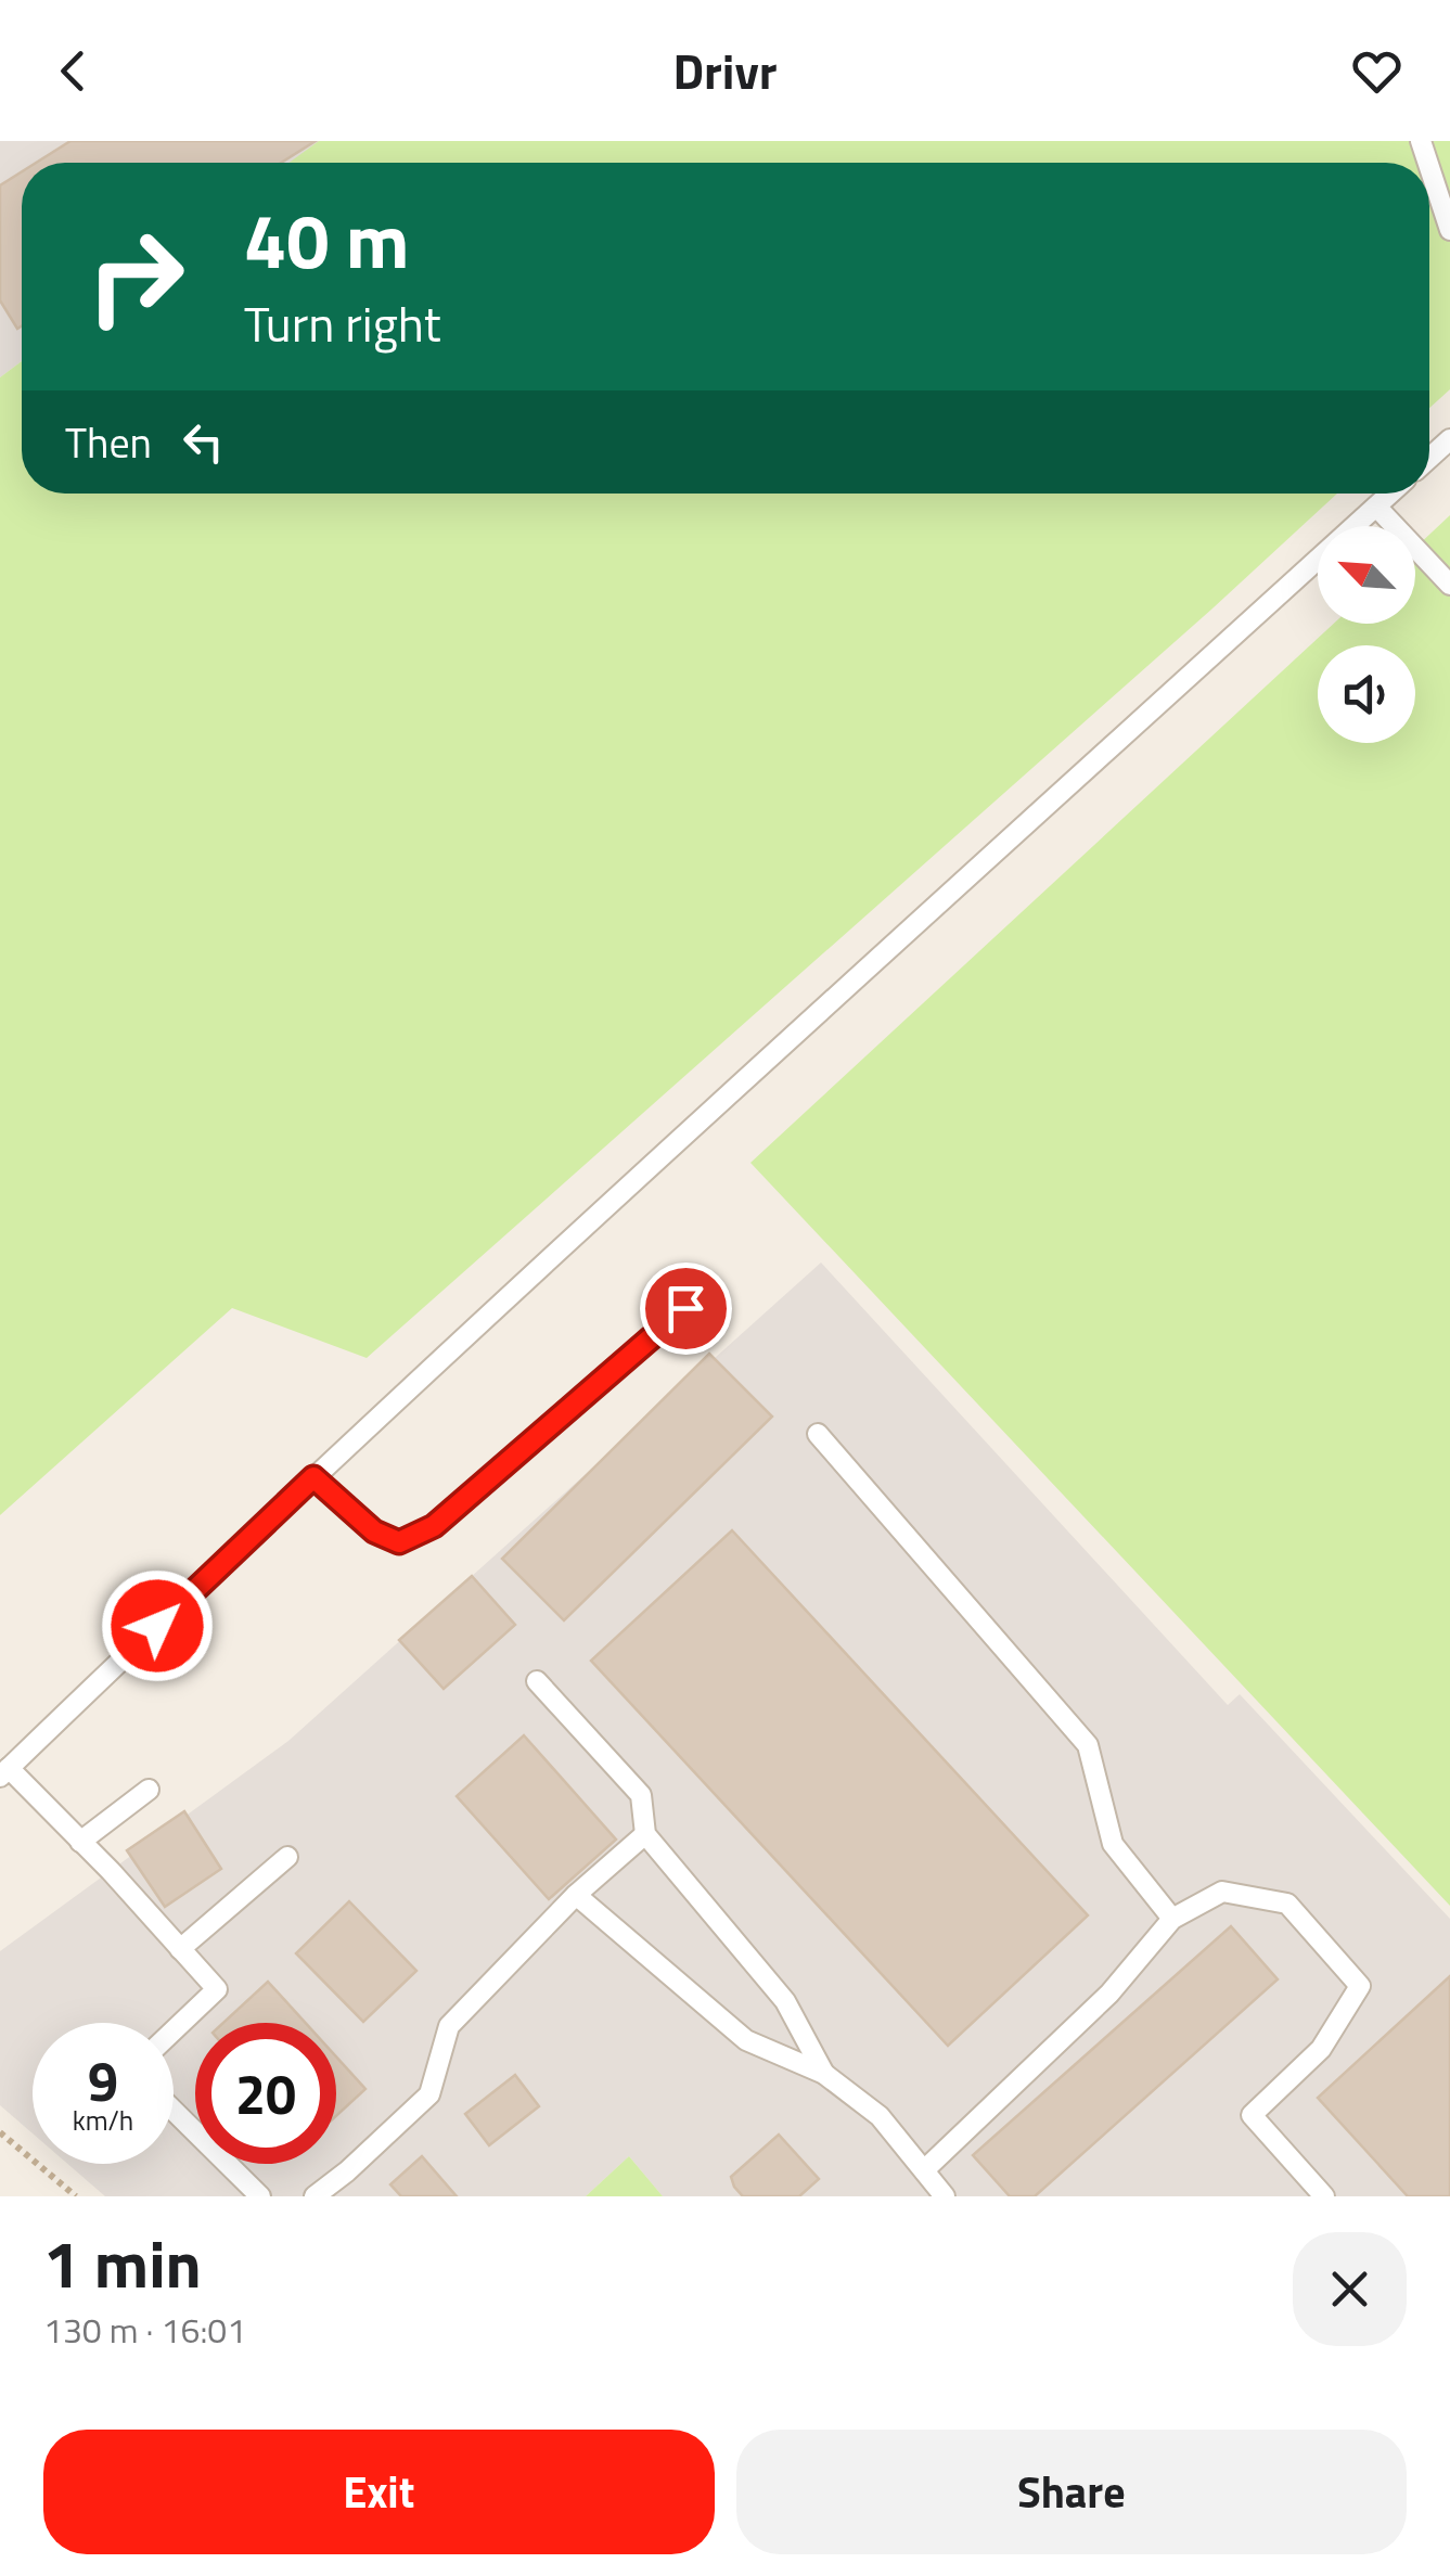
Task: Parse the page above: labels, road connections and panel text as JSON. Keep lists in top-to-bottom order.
{
  "north": "top left",
  "page": {
    "header": "Drivr",
    "turn": ["40 m", "Turn right"],
    "then": "Then",
    "speed": "9 km/h",
    "limit": "20",
    "heading": ["1 min", "130 m · 16:01"],
    "buttons": ["Exit", "Share"]
  }
}
